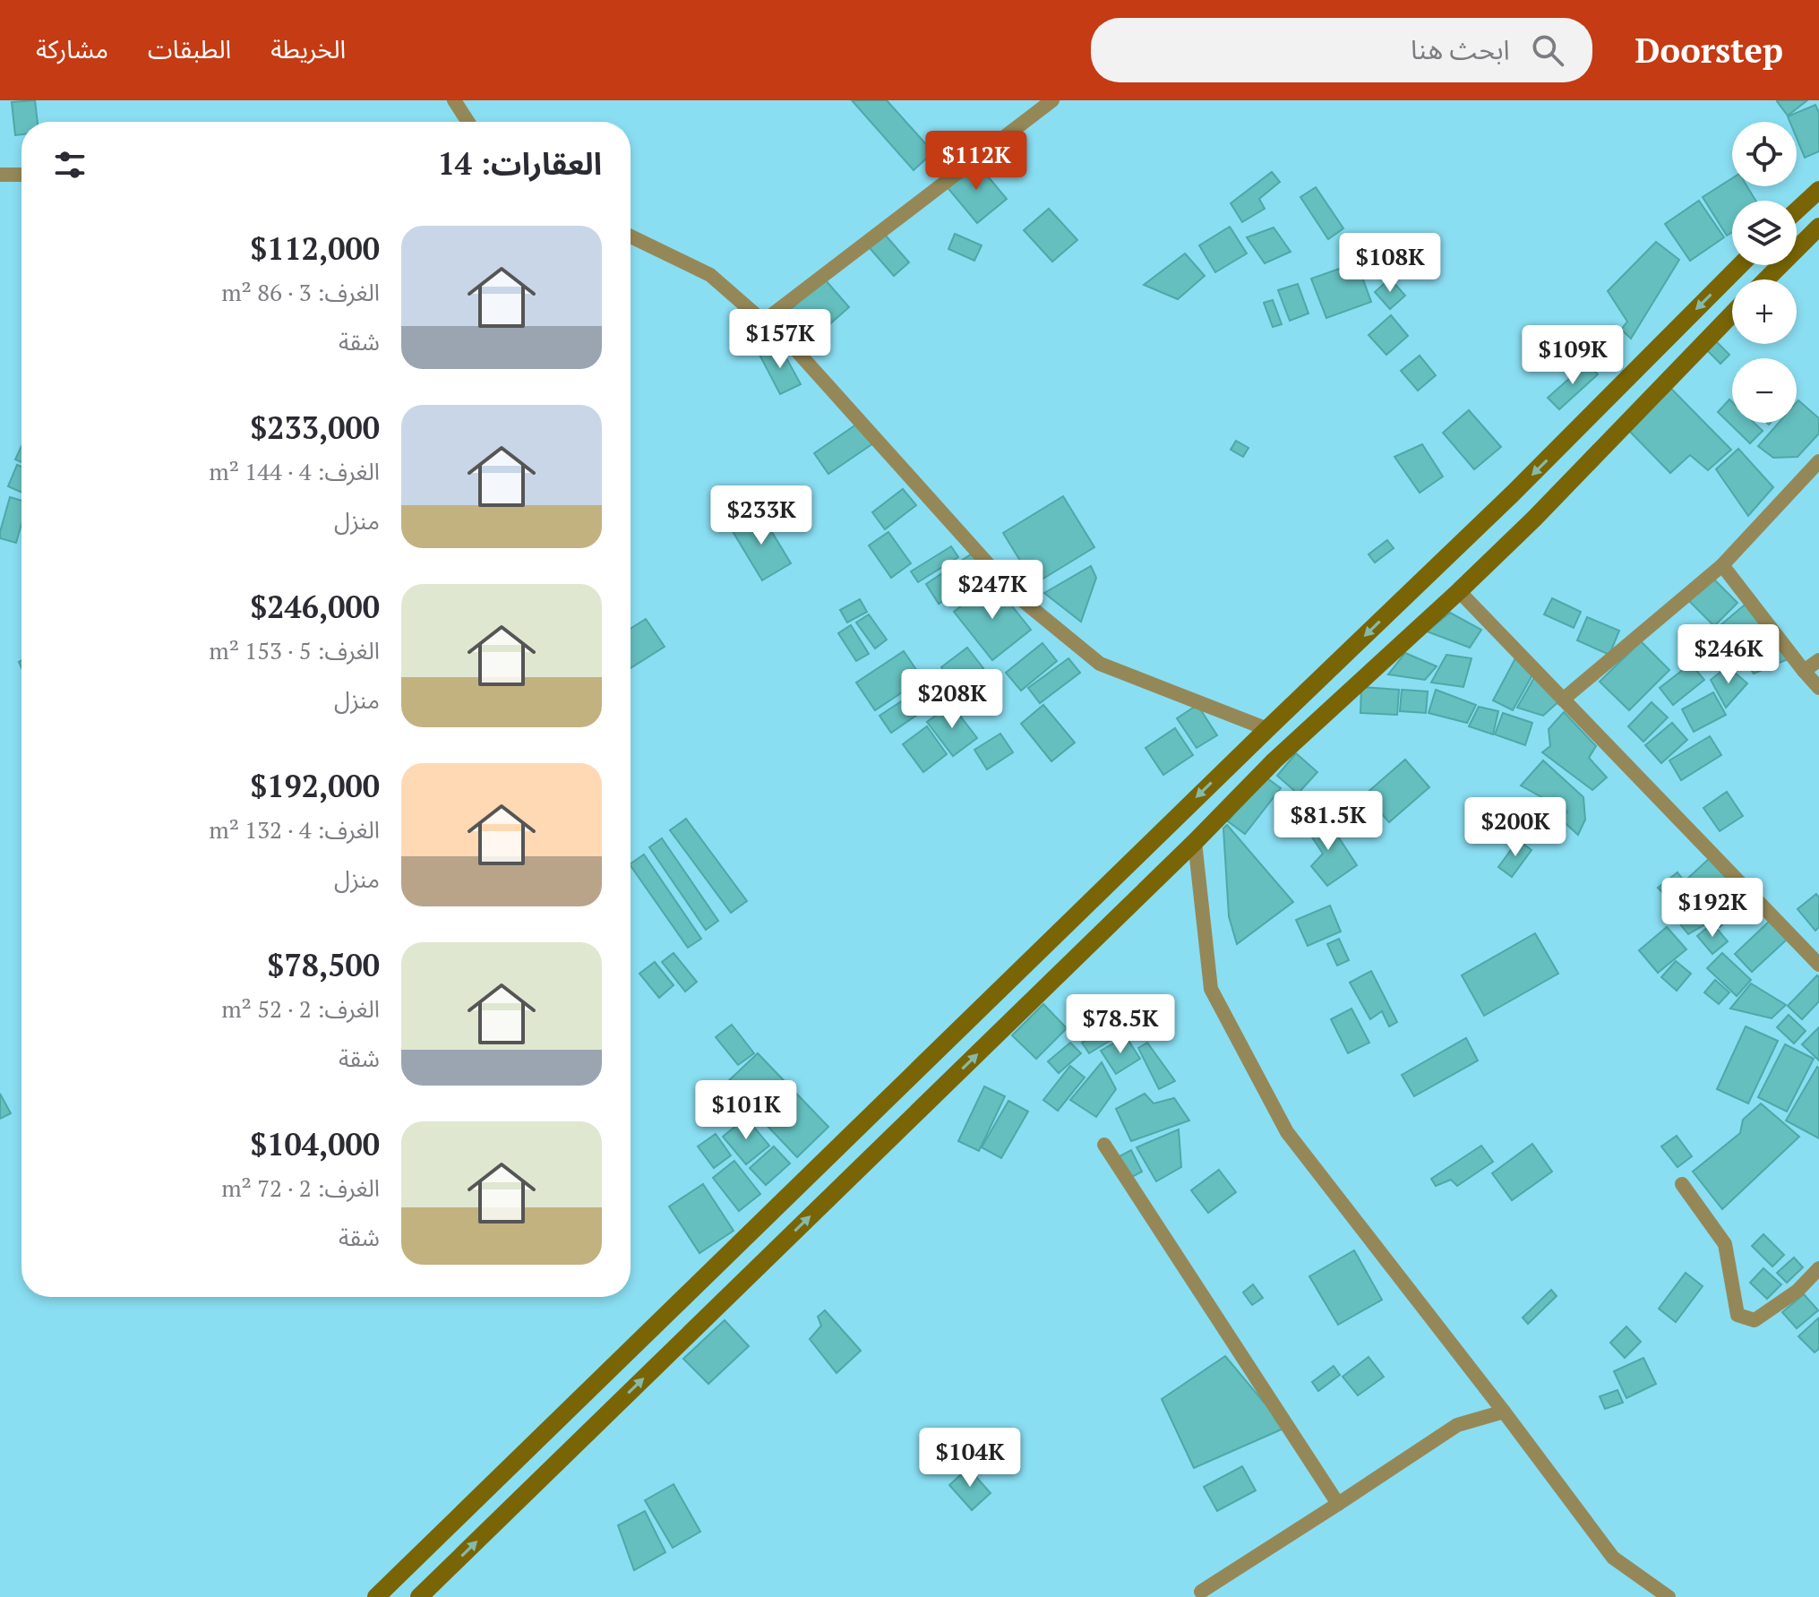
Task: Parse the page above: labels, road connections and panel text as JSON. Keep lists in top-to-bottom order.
{
  "page": {
    "header": "Doorstep",
    "search": "ابحث هنا",
    "nav": ["الخريطة", "الطبقات", "مشاركة"],
    "map_buttons": ["+", "−"],
    "heading": "العقارات: 14",
    "price": [
      "$112K",
      "$108K",
      "$157K",
      "$109K",
      "$233K",
      "$247K",
      "$246K",
      "$208K",
      "$81.5K",
      "$200K",
      "$192K",
      "$78.5K",
      "$101K",
      "$104K"
    ],
    "list": [
      {
        "name": "$112,000",
        "note": "الغرف: 3 · 86 m² · شقة"
      },
      {
        "name": "$233,000",
        "note": "الغرف: 4 · 144 m² · منزل"
      },
      {
        "name": "$246,000",
        "note": "الغرف: 5 · 153 m² · منزل"
      },
      {
        "name": "$192,000",
        "note": "الغرف: 4 · 132 m² · منزل"
      },
      {
        "name": "$78,500",
        "note": "الغرف: 2 · 52 m² · شقة"
      },
      {
        "name": "$104,000",
        "note": "الغرف: 2 · 72 m² · شقة"
      }
    ]
  }
}
